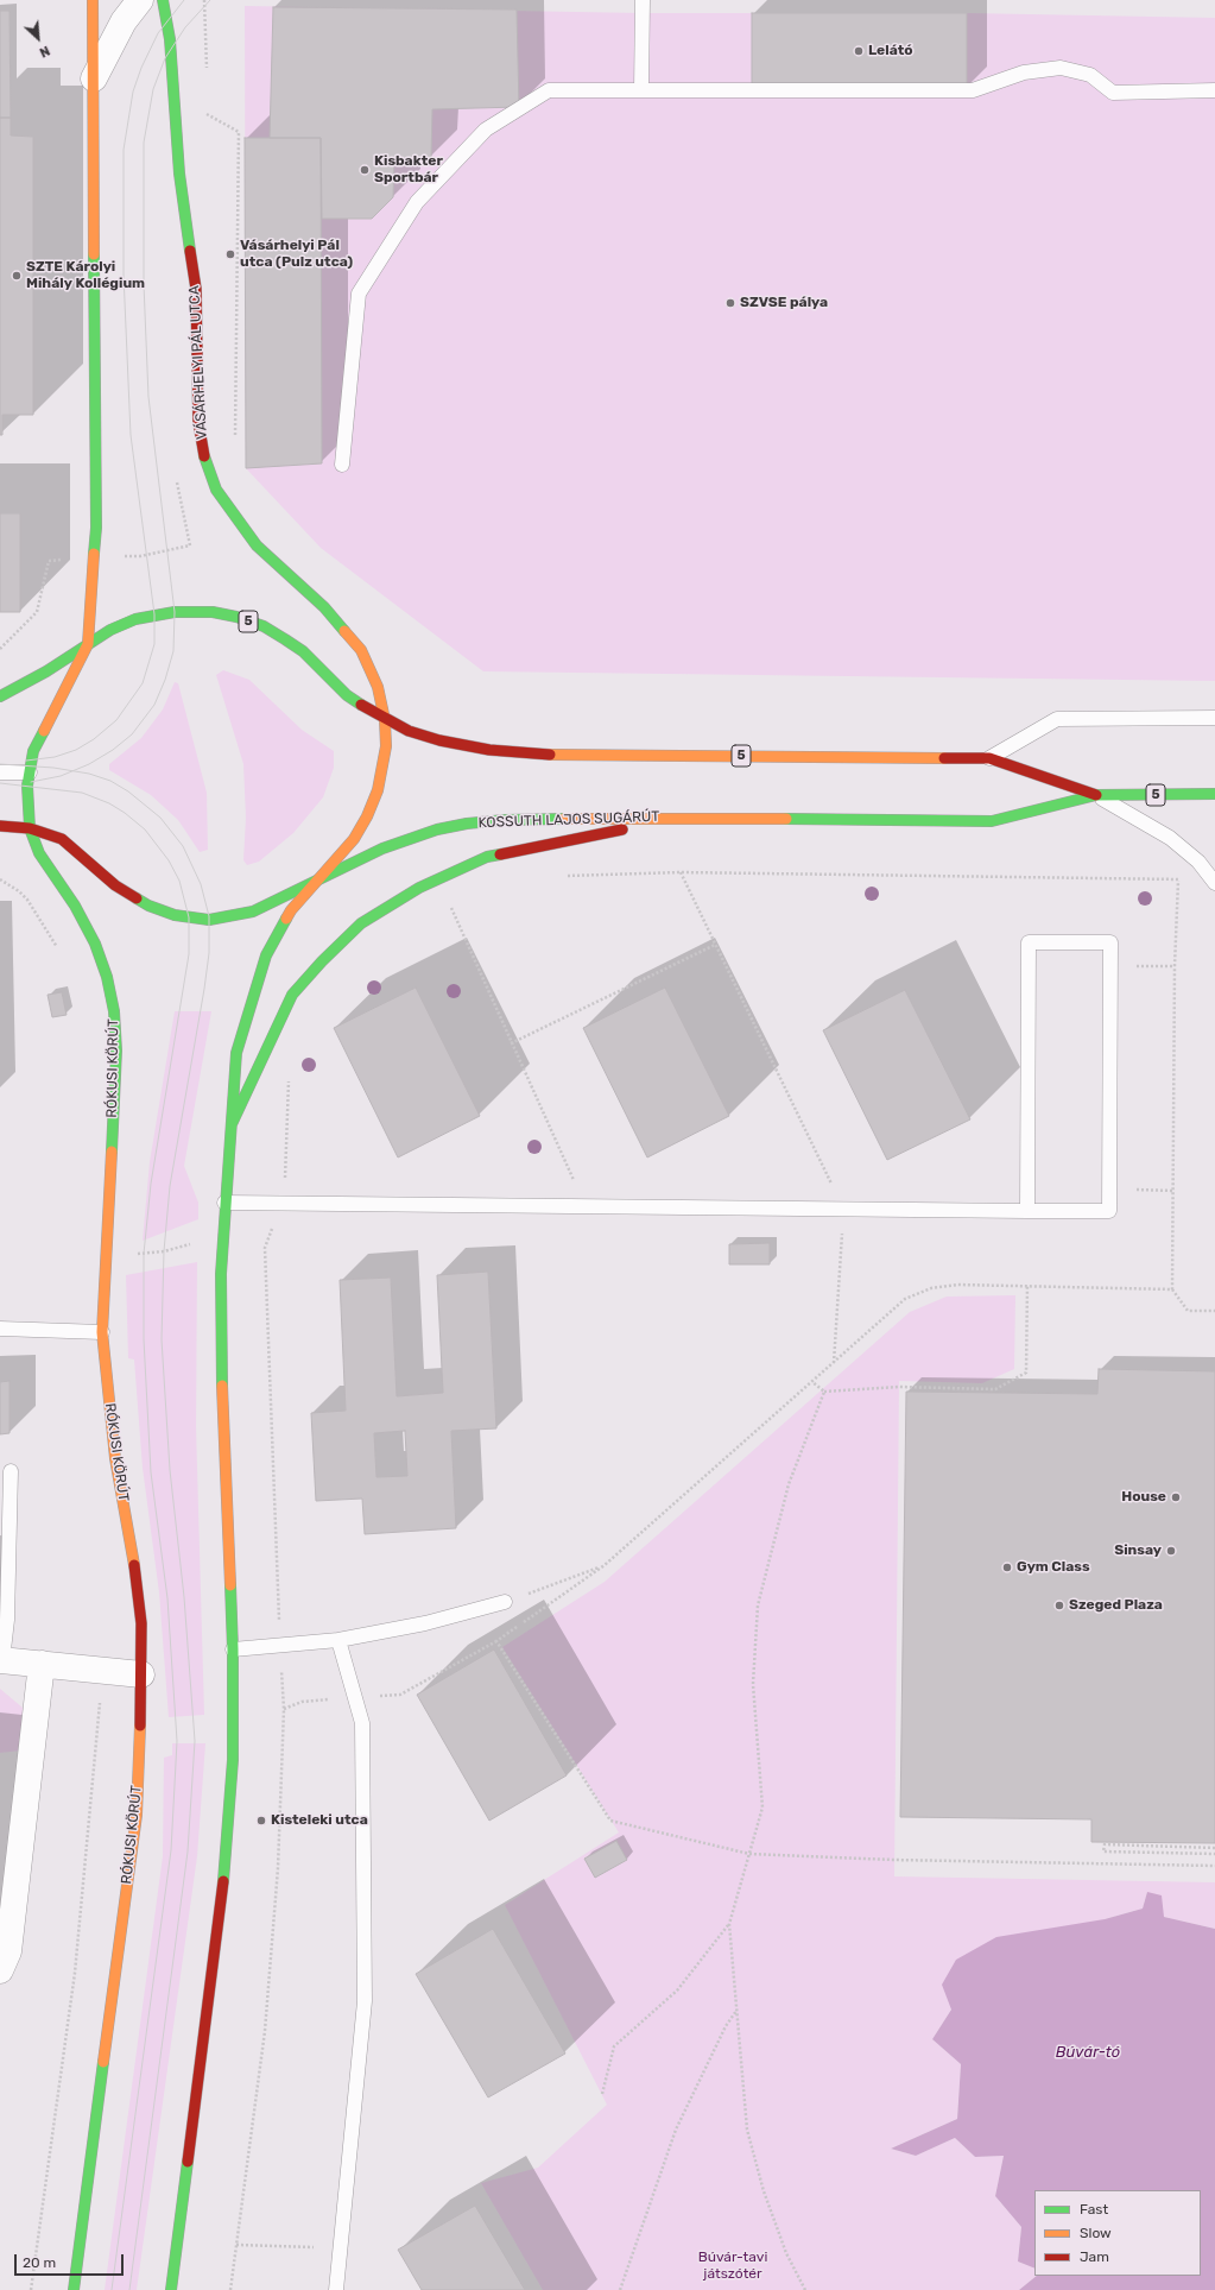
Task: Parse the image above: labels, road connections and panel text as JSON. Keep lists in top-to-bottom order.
{
  "streets": {
    "main road": [
      "VÁSÁRHELYI PÁL UTCA",
      "5",
      "KOSSUTH LAJOS SUGÁRÚT",
      "RÓKUSI KÖRÚT"
    ]
  },
  "crossings": [
    ["VÁSÁRHELYI PÁL UTCA", "KOSSUTH LAJOS SUGÁRÚT"],
    ["KOSSUTH LAJOS SUGÁRÚT", "RÓKUSI KÖRÚT"]
  ],
  "water": ["Búvár-tó"],
  "parks": ["Búvár-tavi játszótér"],
  "places": [
    "Lelátó",
    "Kisbakter Sportbár",
    "Vásárhelyi Pál utca (Pulz utca)",
    "SZTE Károlyi Mihály Kollégium",
    "SZVSE pálya",
    "House",
    "Sinsay",
    "Gym Class",
    "Szeged Plaza",
    "Kisteleki utca"
  ],
  "legend": ["Fast", "Slow", "Jam"],
  "scale_bar": "20 m",
  "north": "bottom right"
}
